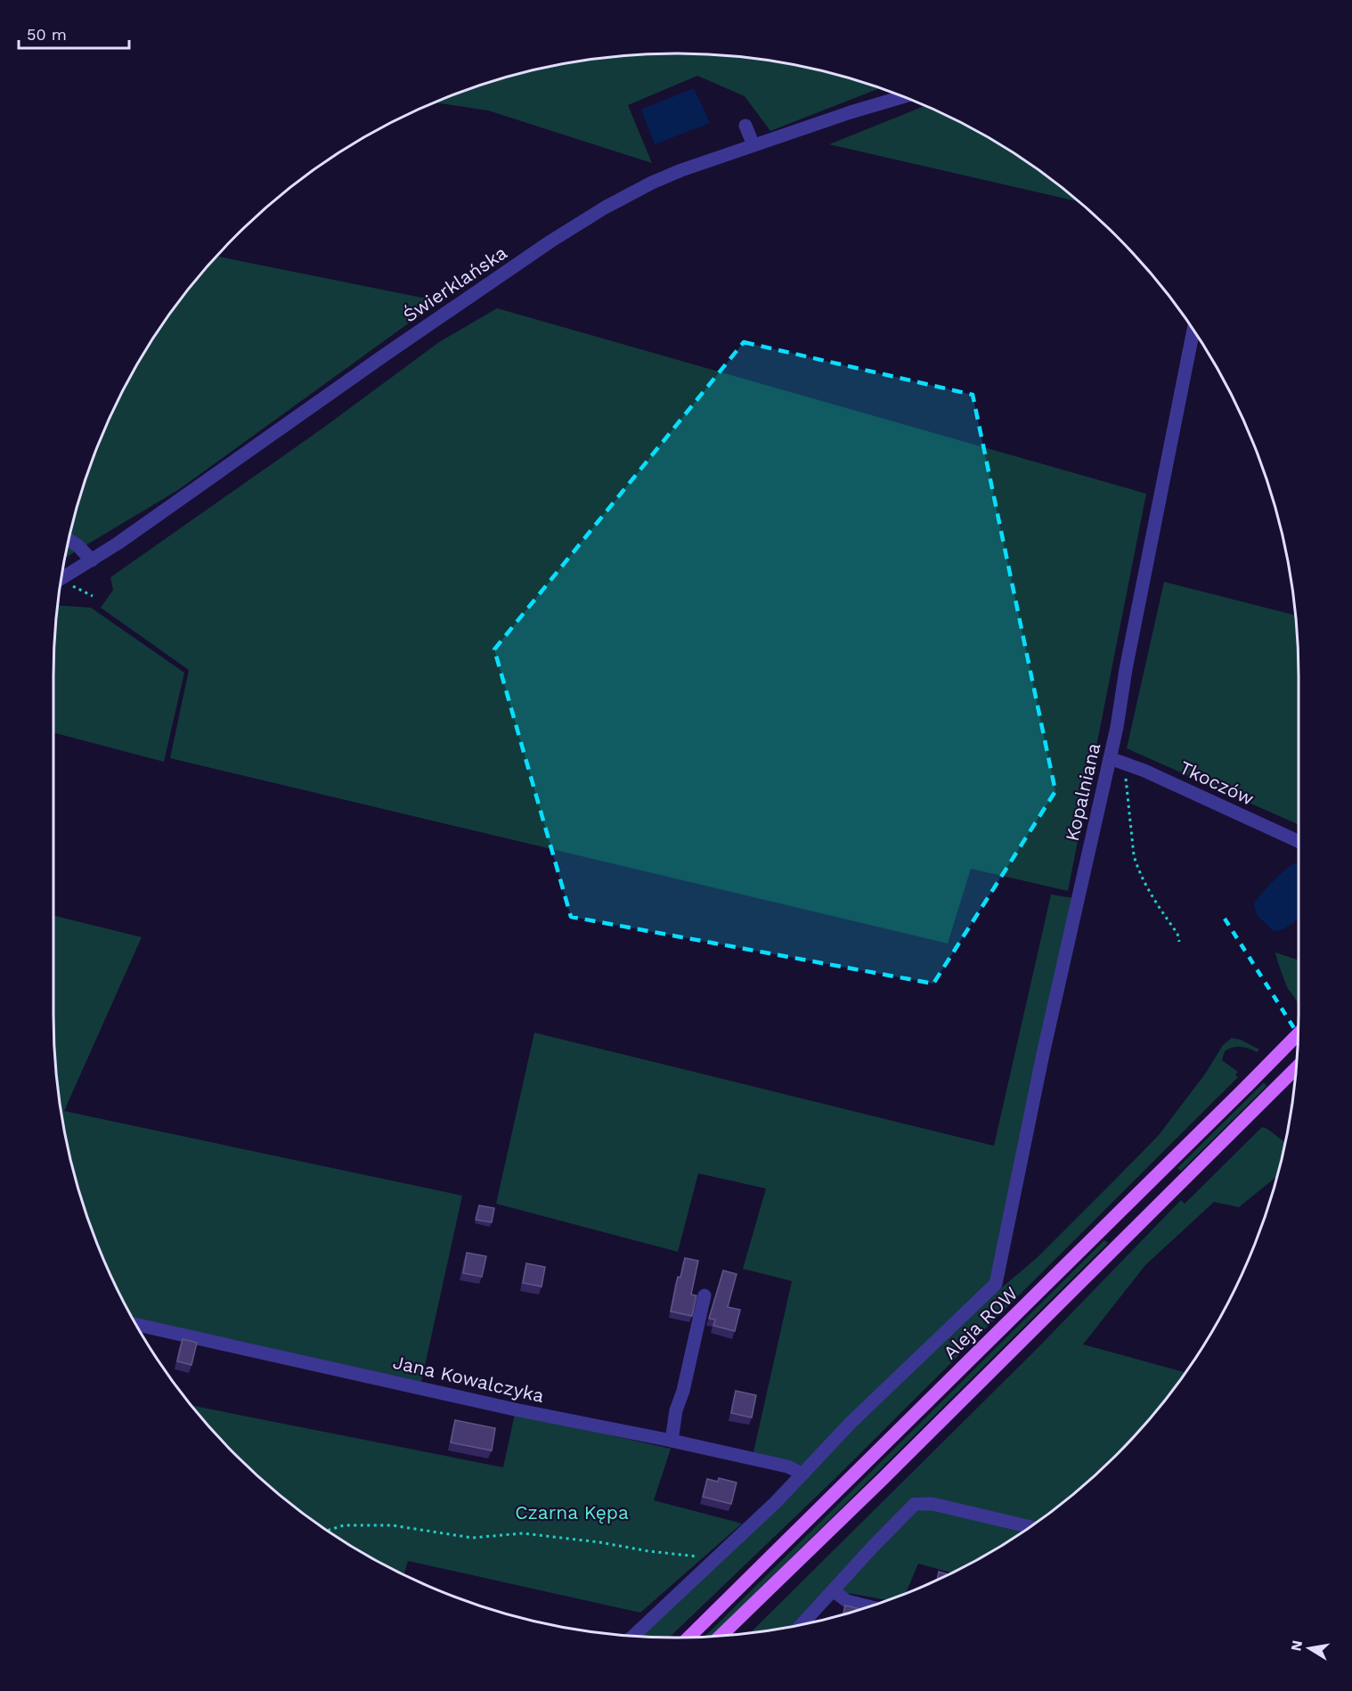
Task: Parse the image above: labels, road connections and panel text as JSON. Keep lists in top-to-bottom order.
{
  "streets": {
    "main road": ["Aleja ROW"],
    "street": [
      "Świerklańska",
      "Tkoczów",
      "Kopalniana",
      "Jana Kowalczyka"
    ]
  },
  "crossings": [
    ["Tkoczów", "Kopalniana"],
    ["Kopalniana", "Jana Kowalczyka"]
  ],
  "parks": ["Czarna Kępa"],
  "scale_bar": "50 m",
  "north": "left"
}
